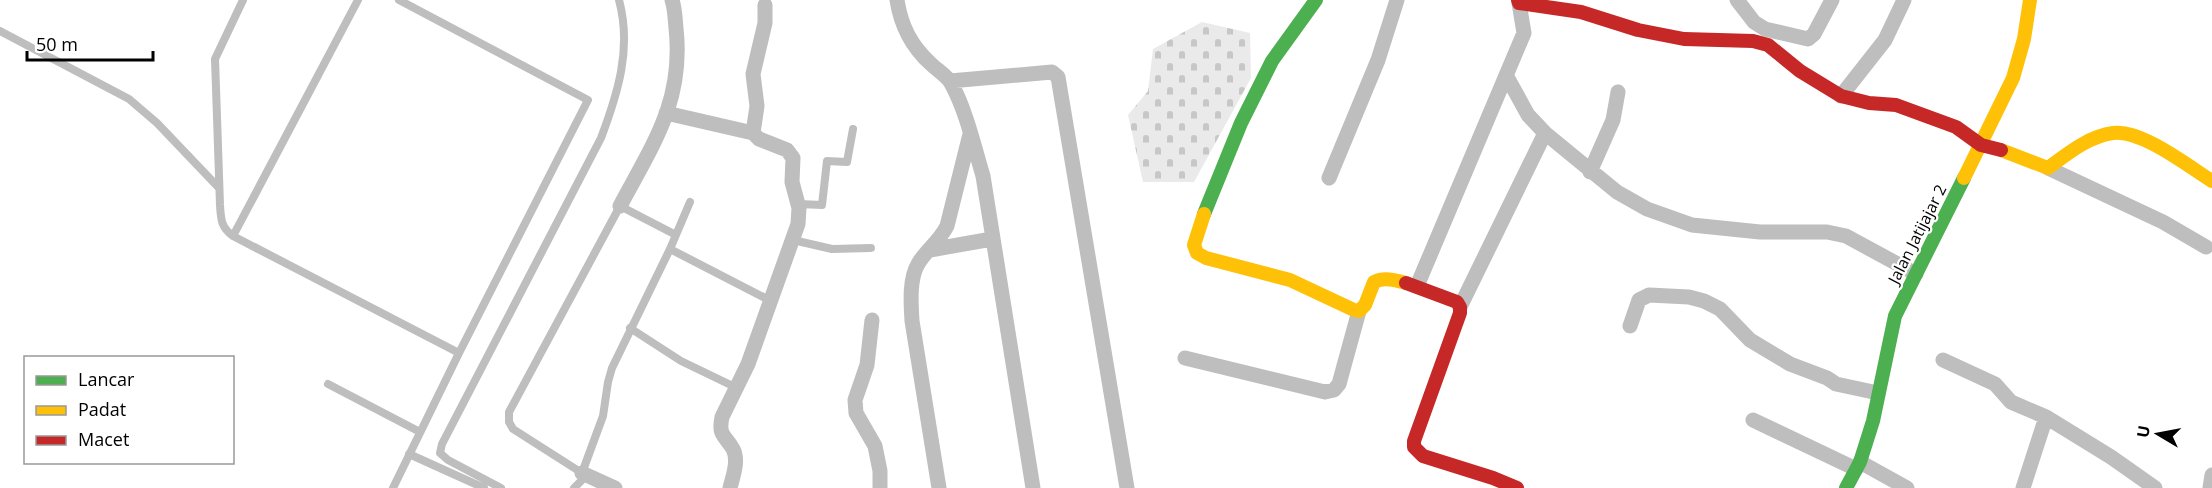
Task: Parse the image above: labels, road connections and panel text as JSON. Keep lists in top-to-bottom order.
{
  "streets": {
    "street": ["Jalan Jatijajar 2"]
  },
  "legend": ["Lancar", "Padat", "Macet"],
  "scale_bar": "50 m",
  "north": "left"
}
